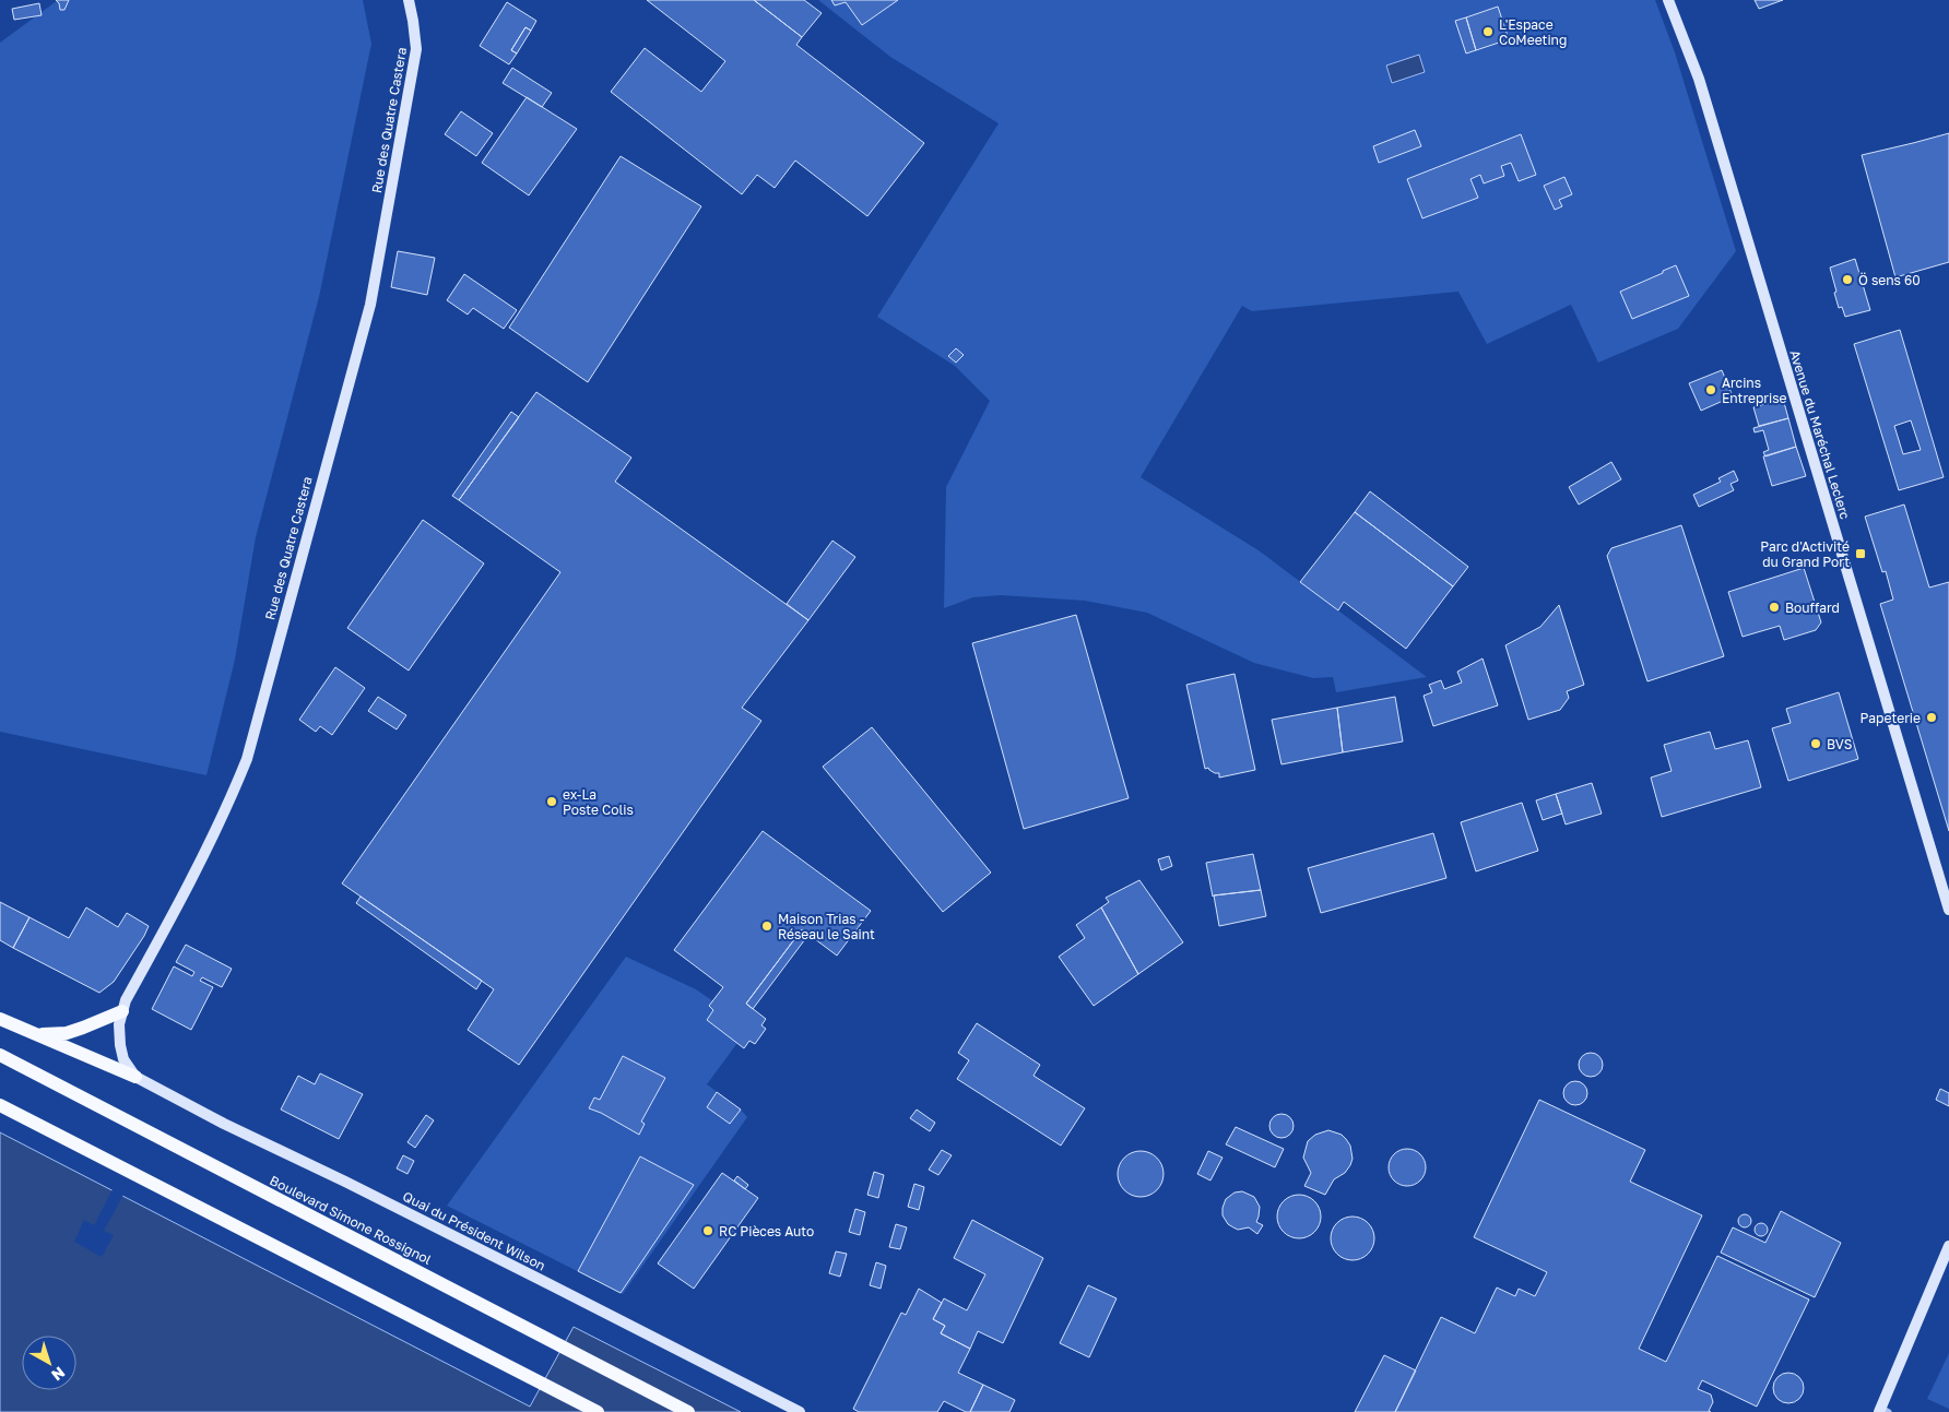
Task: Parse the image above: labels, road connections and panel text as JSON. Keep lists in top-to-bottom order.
{
  "streets": {
    "main road": ["Boulevard Simone Rossignol"],
    "street": ["Rue des Quatre Castera", "Avenue du Maréchal Leclerc", "Quai du Président Wilson"]
  },
  "crossings": [
    ["Rue des Quatre Castera", "Quai du Président Wilson"]
  ],
  "places": {
    "other": [
      "L'Espace CoMeeting",
      "Ö sens 60",
      "Arcins Entreprise",
      "Bouffard",
      "Papeterie",
      "BVS",
      "ex-La Poste Colis",
      "Maison Trias - Réseau le Saint",
      "RC Pièces Auto"
    ],
    "transit": ["Parc d'Activité du Grand Port"]
  },
  "north": "bottom right"
}
